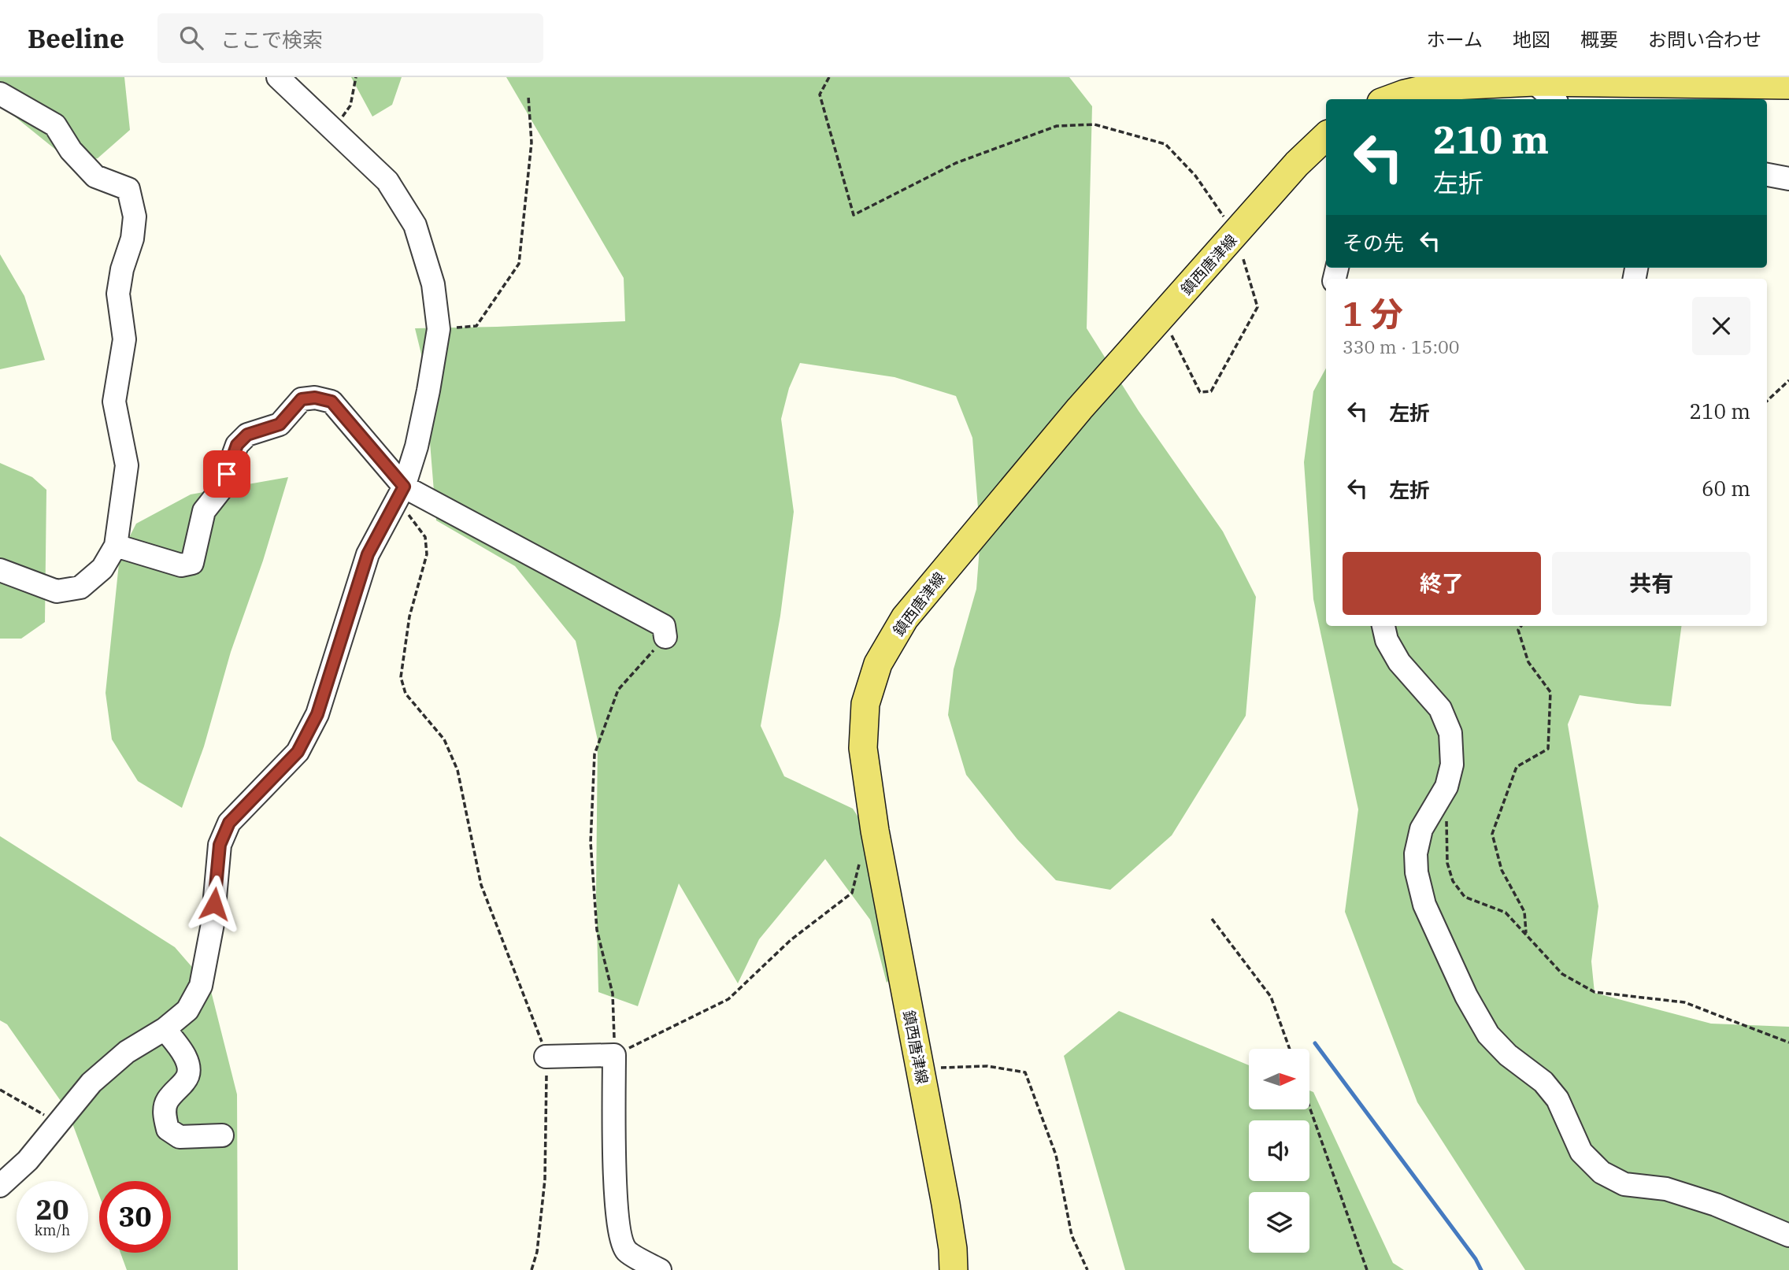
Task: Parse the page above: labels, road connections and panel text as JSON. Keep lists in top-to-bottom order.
{
  "streets": {
    "main road": ["鎮西唐津線"]
  },
  "north": "right",
  "page": {
    "header": "Beeline",
    "search": "ここで検索",
    "nav": [
      "ホーム",
      "地図",
      "概要",
      "お問い合わせ"
    ],
    "turn": ["210 m", "左折"],
    "then": "その先",
    "heading": ["1 分", "330 m · 15:00"],
    "list": [
      {
        "name": "左折",
        "value": "210 m"
      },
      {
        "name": "左折",
        "value": "60 m"
      }
    ],
    "buttons": ["終了", "共有"],
    "speed": "20 km/h",
    "limit": "30"
  }
}
